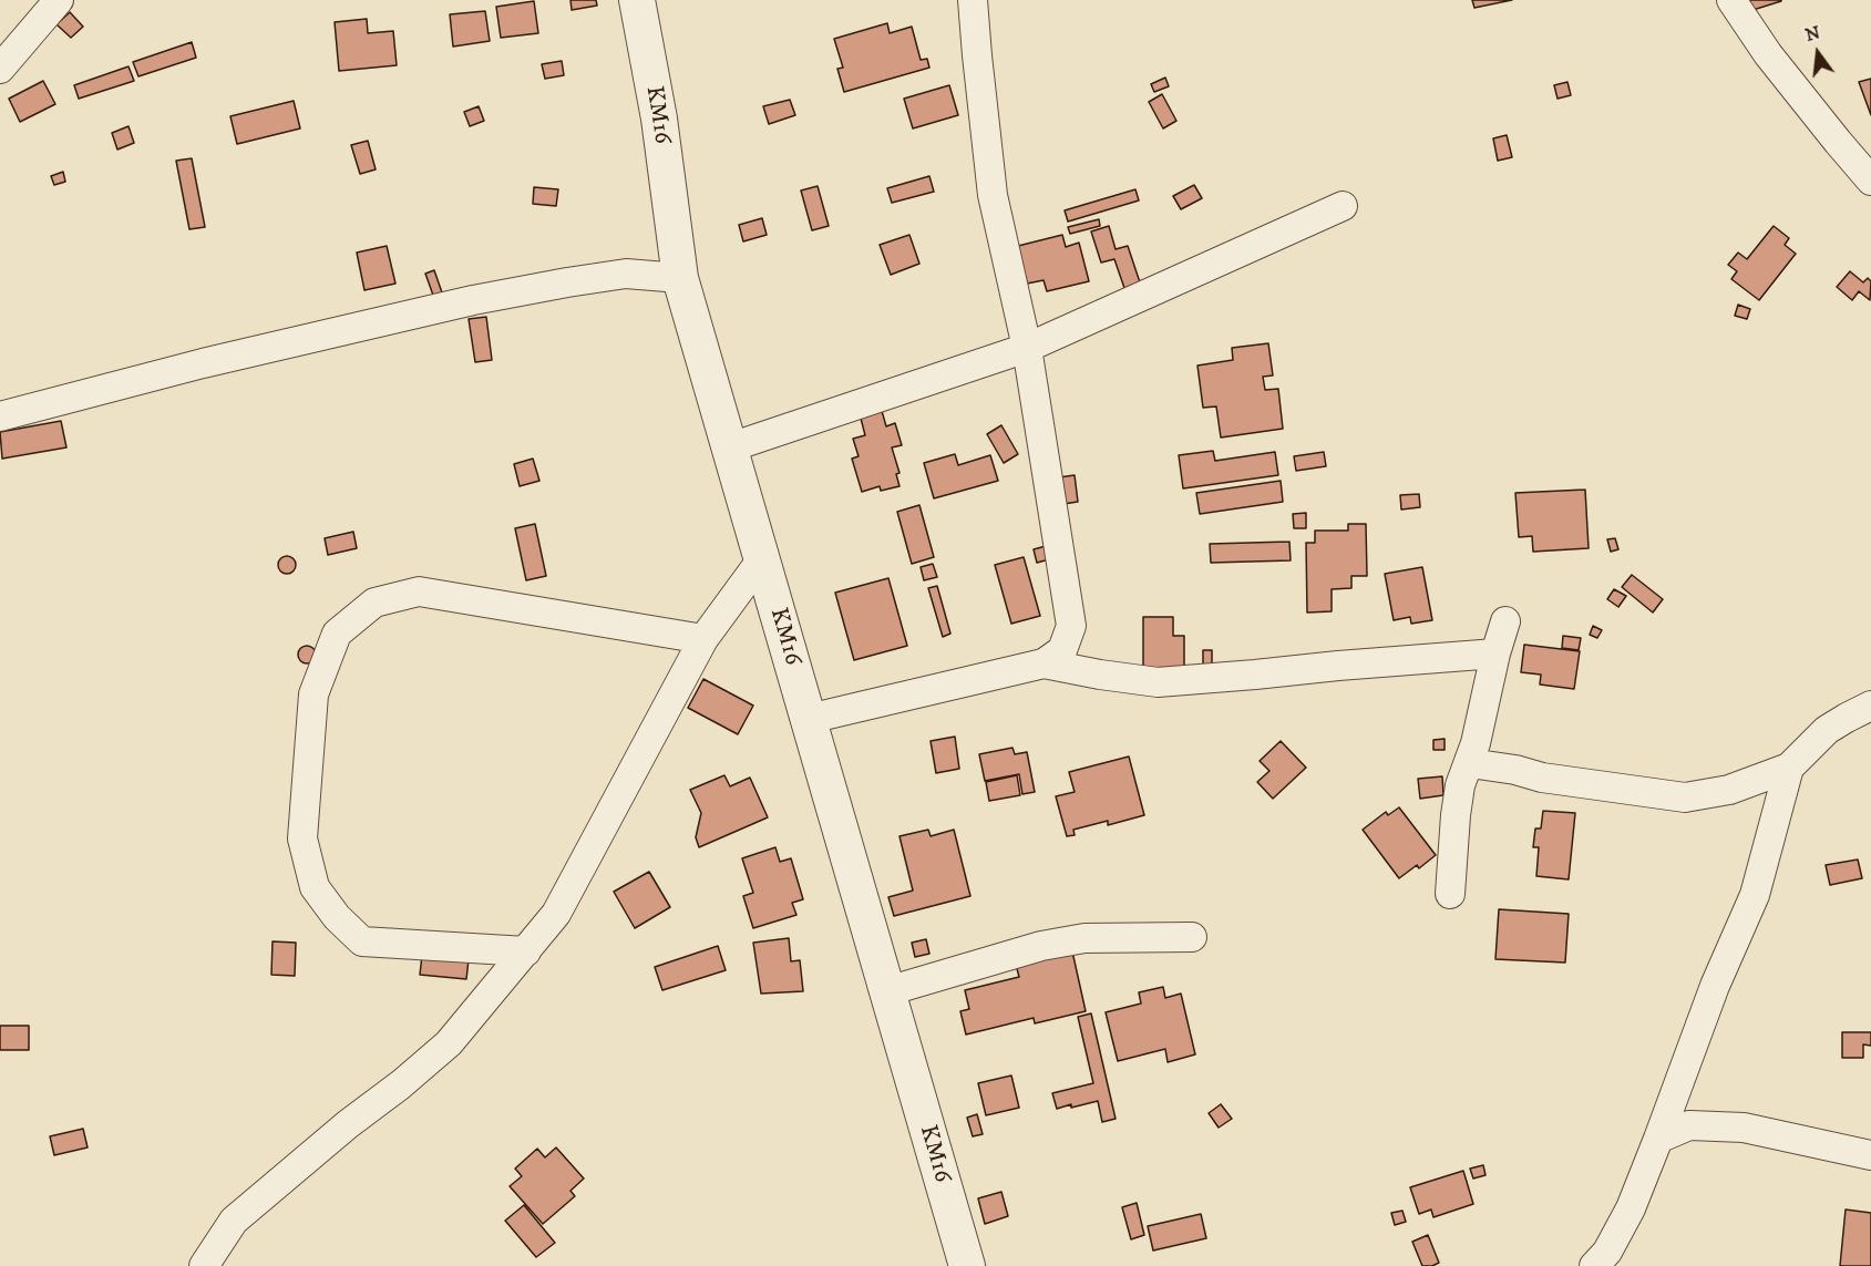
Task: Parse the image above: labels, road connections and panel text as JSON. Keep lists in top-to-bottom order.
{
  "streets": {
    "street": ["KM16"]
  },
  "north": "top"
}
